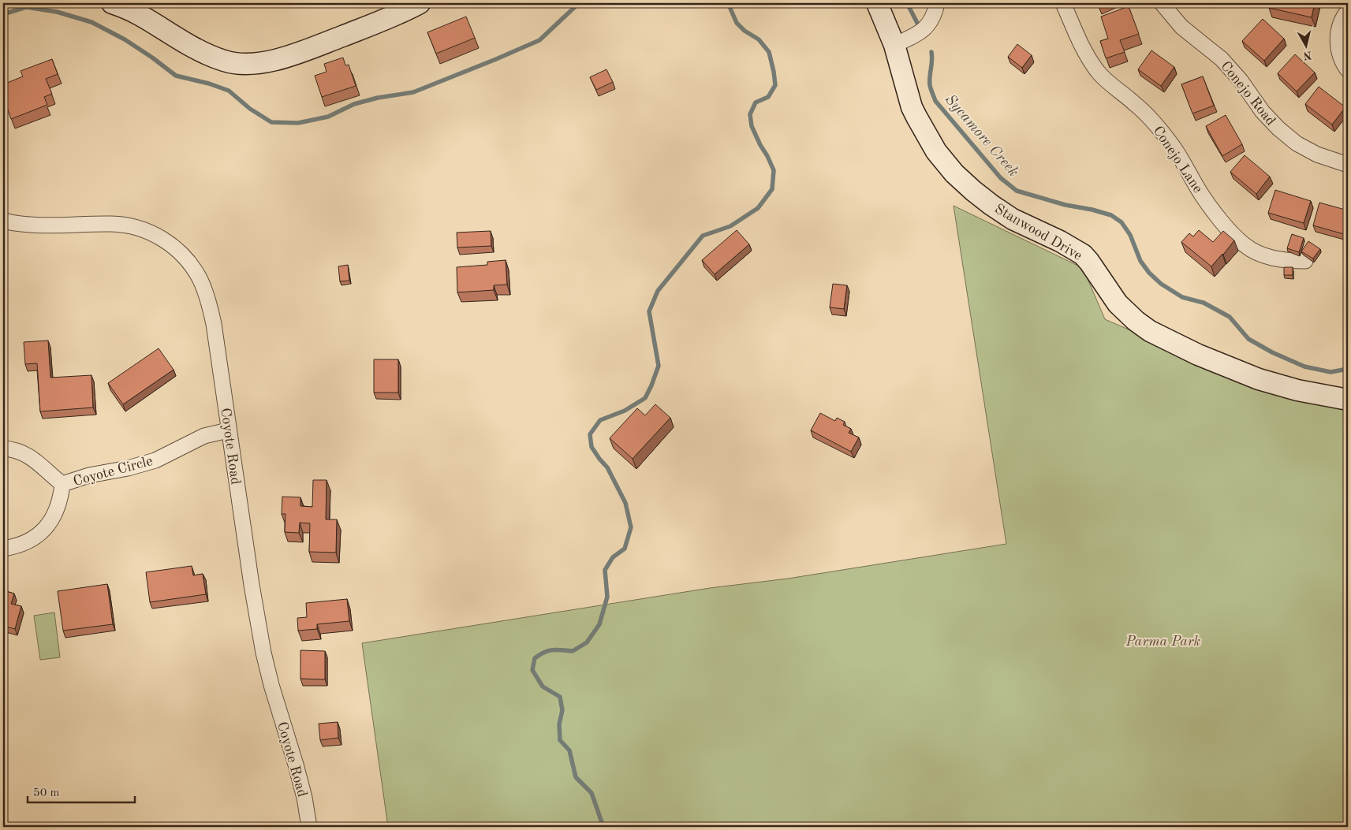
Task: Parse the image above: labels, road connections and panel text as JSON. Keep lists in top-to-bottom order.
{
  "streets": {
    "main road": ["Stanwood Drive"],
    "street": [
      "Conejo Road",
      "Conejo Lane",
      "Coyote Road",
      "Coyote Circle"
    ]
  },
  "crossings": [
    ["Coyote Road", "Coyote Circle"]
  ],
  "water": ["Sycamore Creek"],
  "parks": ["Parma Park"],
  "scale_bar": "50 m",
  "north": "bottom"
}
